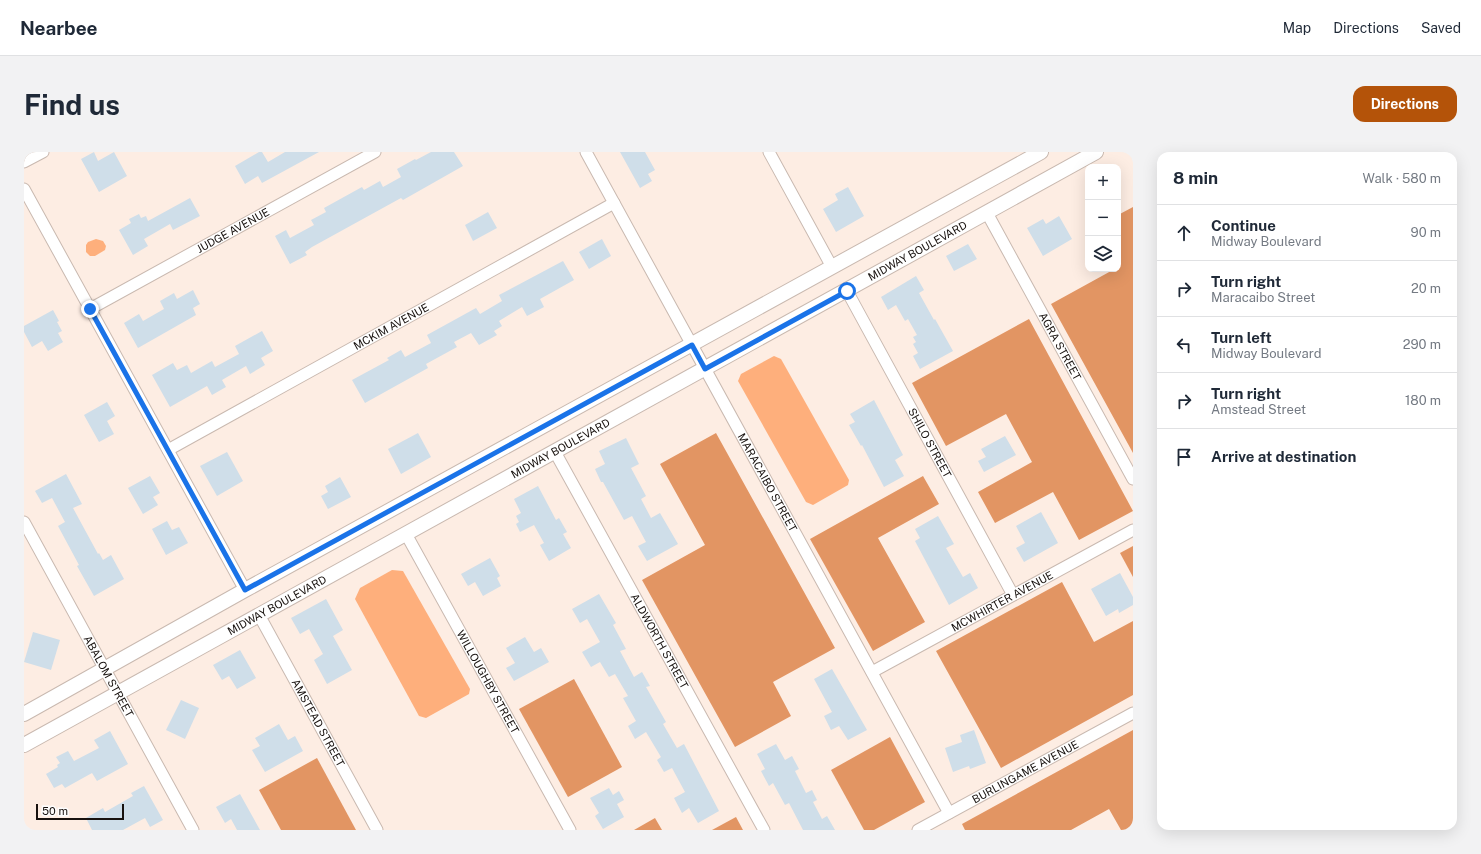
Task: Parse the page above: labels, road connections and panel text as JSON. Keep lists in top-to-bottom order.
{
  "streets": {
    "street": [
      "JUDGE AVENUE",
      "MIDWAY BOULEVARD",
      "MCKIM AVENUE",
      "AGRA STREET",
      "SHILO STREET",
      "MARACAIBO STREET",
      "MCWHIRTER AVENUE",
      "ALDWORTH STREET",
      "ABALOM STREET",
      "WILLOUGHBY STREET",
      "AMSTEAD STREET",
      "BURLINGAME AVENUE"
    ]
  },
  "crossings": [
    ["MIDWAY BOULEVARD", "AGRA STREET"],
    ["MIDWAY BOULEVARD", "SHILO STREET"],
    ["MIDWAY BOULEVARD", "MARACAIBO STREET"],
    ["MIDWAY BOULEVARD", "ALDWORTH STREET"],
    ["MIDWAY BOULEVARD", "ABALOM STREET"],
    ["MIDWAY BOULEVARD", "WILLOUGHBY STREET"],
    ["MIDWAY BOULEVARD", "AMSTEAD STREET"],
    ["MCKIM AVENUE", "MARACAIBO STREET"],
    ["SHILO STREET", "MCWHIRTER AVENUE"],
    ["MARACAIBO STREET", "MCWHIRTER AVENUE"],
    ["MARACAIBO STREET", "BURLINGAME AVENUE"]
  ],
  "scale_bar": "50 m",
  "page": {
    "header": "Nearbee",
    "nav": ["Map", "Directions", "Saved"],
    "buttons": "Directions",
    "title": "Find us",
    "heading": ["8 min", "Walk · 580 m"],
    "map_buttons": ["+", "−"],
    "list": [
      ["Continue", "Midway Boulevard", "90 m"],
      ["Turn right", "Maracaibo Street", "20 m"],
      ["Turn left", "Midway Boulevard", "290 m"],
      ["Turn right", "Amstead Street", "180 m"],
      "Arrive at destination"
    ],
    "scale": "50 m"
  }
}
